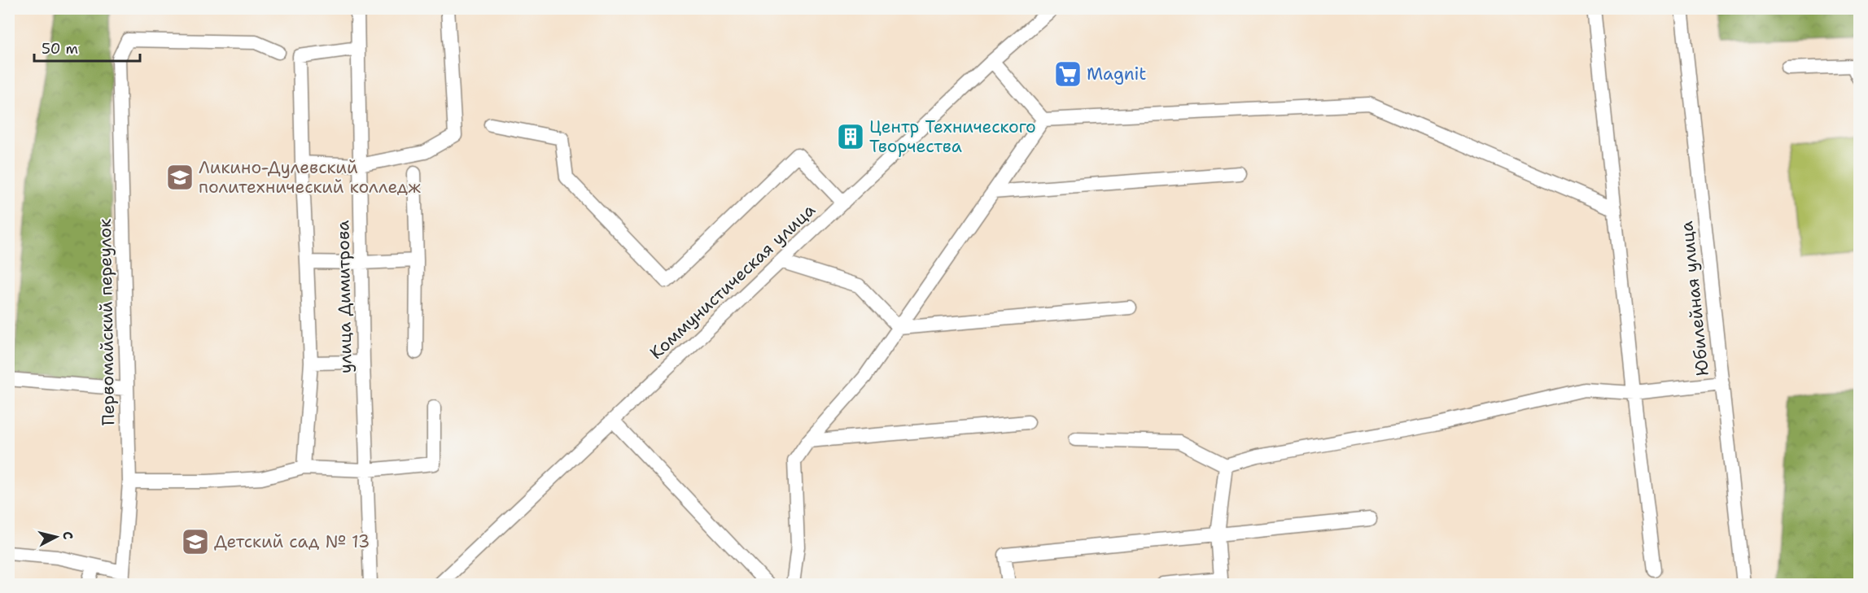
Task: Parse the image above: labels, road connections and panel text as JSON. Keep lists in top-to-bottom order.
{
  "streets": {
    "street": [
      "Коммунистическая улица",
      "улица Димитрова",
      "Юбилейная улица",
      "Первомайский переулок"
    ]
  },
  "places": {
    "supermarket": ["Magnit"],
    "building": ["Центр Технического Творчества"],
    "school or university": ["Ликино-Дулевский политехнический колледж", "Детский сад № 13"]
  },
  "scale_bar": "50 m",
  "north": "right"
}
